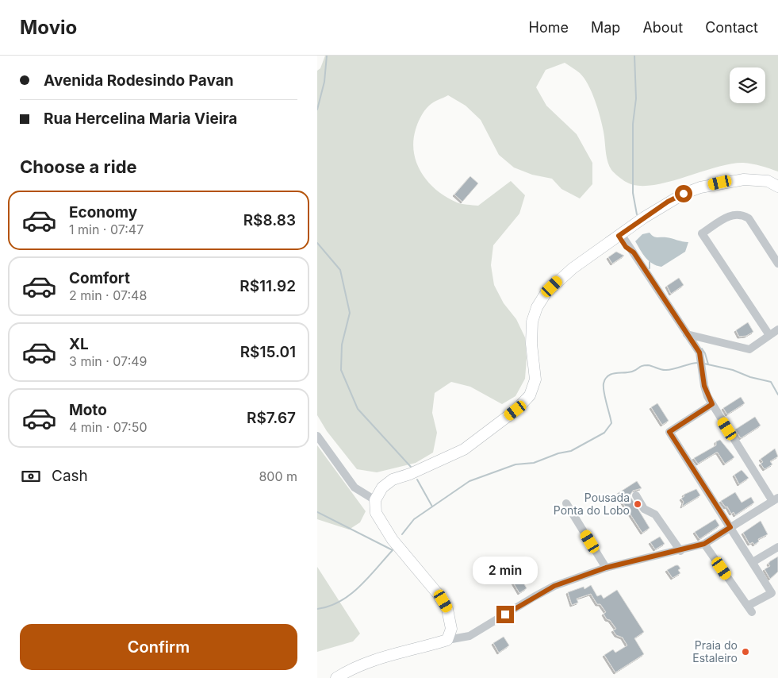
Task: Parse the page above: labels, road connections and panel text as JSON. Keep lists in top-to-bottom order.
{
  "places": ["Pousada Ponta do Lobo", "Praia do Estaleiro"],
  "page": {
    "header": "Movio",
    "nav": [
      "Home",
      "Map",
      "About",
      "Contact"
    ],
    "banner": ["Avenida Rodesindo Pavan", "Rua Hercelina Maria Vieira"],
    "heading": "Choose a ride",
    "list": [
      {
        "name": "Economy",
        "note": "1 min · 07:47",
        "value": "R$8.83"
      },
      {
        "name": "Comfort",
        "note": "2 min · 07:48",
        "value": "R$11.92"
      },
      {
        "name": "XL",
        "note": "3 min · 07:49",
        "value": "R$15.01"
      },
      {
        "name": "Moto",
        "note": "4 min · 07:50",
        "value": "R$7.67"
      }
    ],
    "pay": ["Cash", "800 m"],
    "bubble": "2 min",
    "buttons": "Confirm"
  }
}
